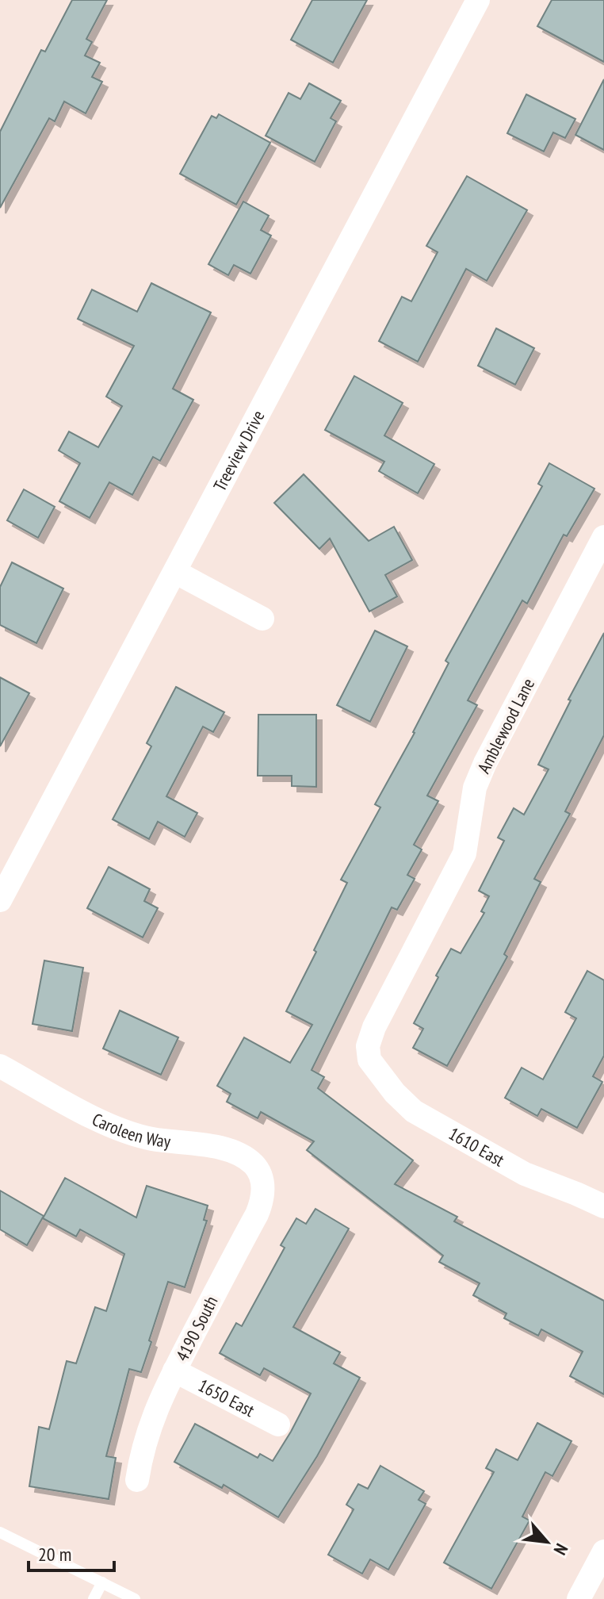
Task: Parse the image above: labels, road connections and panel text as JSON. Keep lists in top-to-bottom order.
{
  "streets": {
    "street": [
      "Treeview Drive",
      "Amblewood Lane",
      "Caroleen Way",
      "1610 East",
      "4190 South",
      "1650 East"
    ]
  },
  "crossings": [
    ["Amblewood Lane", "1610 East"],
    ["Caroleen Way", "4190 South"],
    ["4190 South", "1650 East"]
  ],
  "scale_bar": "20 m",
  "north": "bottom right"
}
